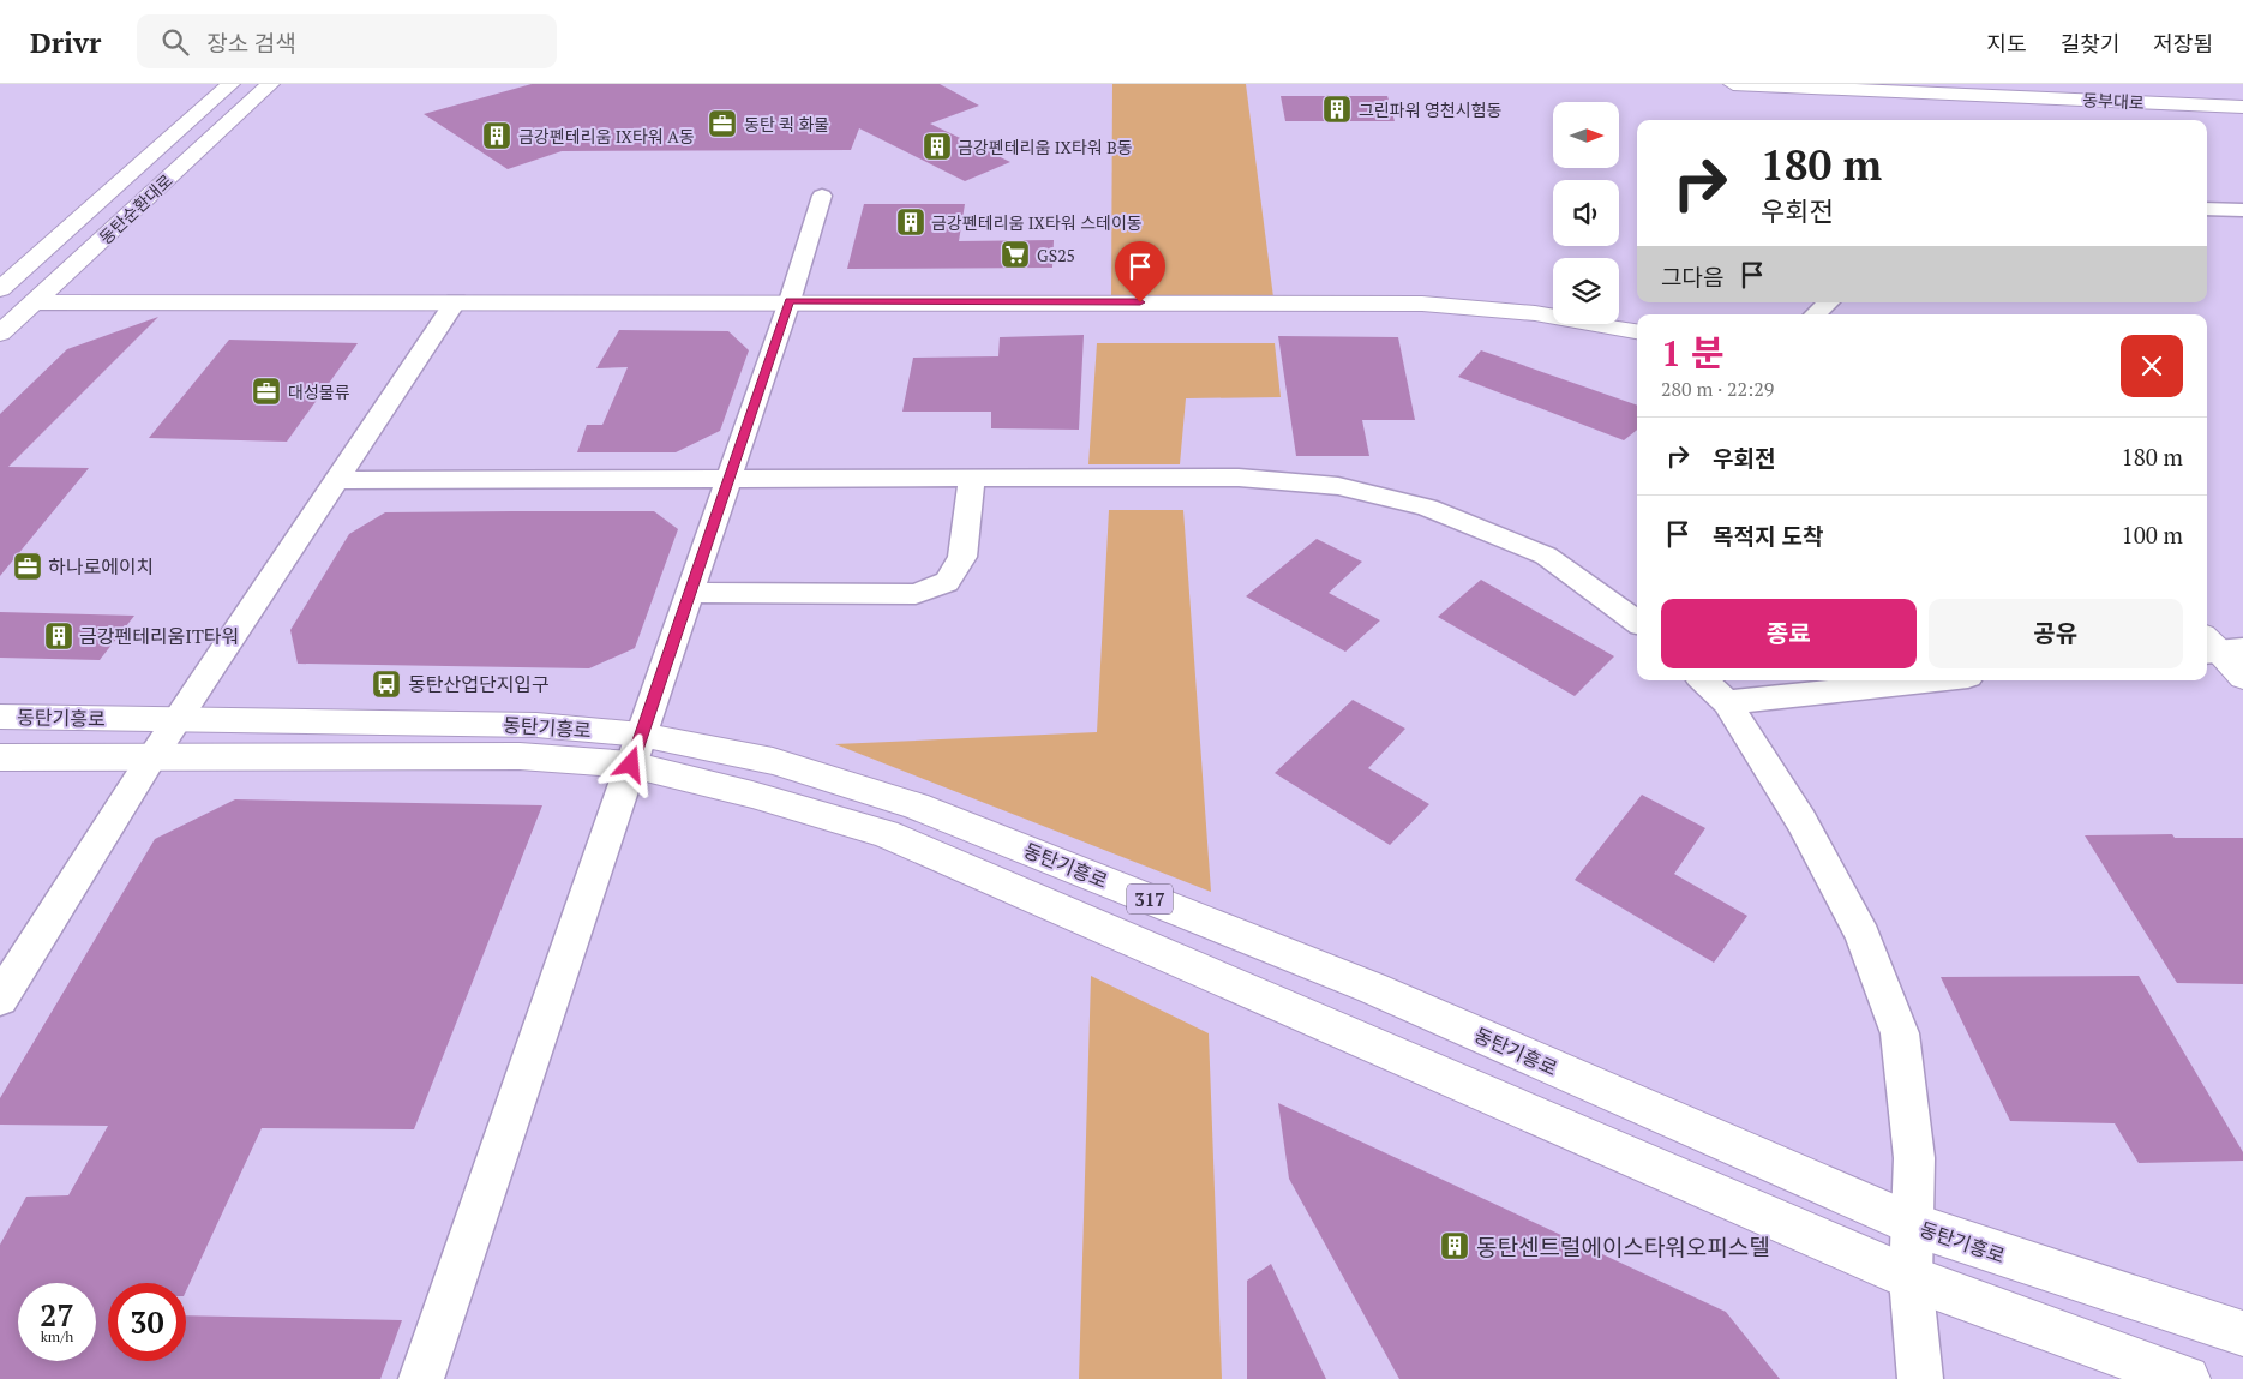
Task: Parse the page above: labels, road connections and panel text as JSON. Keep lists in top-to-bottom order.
{
  "streets": {
    "main road": [
      "동부대로",
      "동탄순환대로",
      "동탄기흥로",
      "317"
    ]
  },
  "places": {
    "building": [
      "그린파워 영천시험동",
      "금강펜테리움 IX타워 A동",
      "금강펜테리움 IX타워 B동",
      "금강펜테리움 IX타워 스테이동",
      "금강펜테리움IT타워",
      "동탄센트럴에이스타워오피스텔"
    ],
    "office": ["동탄 퀵 화물", "대성물류", "하나로에이치"],
    "supermarket": ["GS25"],
    "bus stop": ["동탄산업단지입구"]
  },
  "north": "right",
  "page": {
    "header": "Drivr",
    "search": "장소 검색",
    "nav": ["지도", "길찾기", "저장됨"],
    "turn": ["180 m", "우회전"],
    "then": "그다음",
    "heading": ["1 분", "280 m · 22:29"],
    "list": [
      {
        "name": "우회전",
        "value": "180 m"
      },
      {
        "name": "목적지 도착",
        "value": "100 m"
      }
    ],
    "buttons": ["종료", "공유"],
    "speed": "27 km/h",
    "limit": "30"
  }
}
